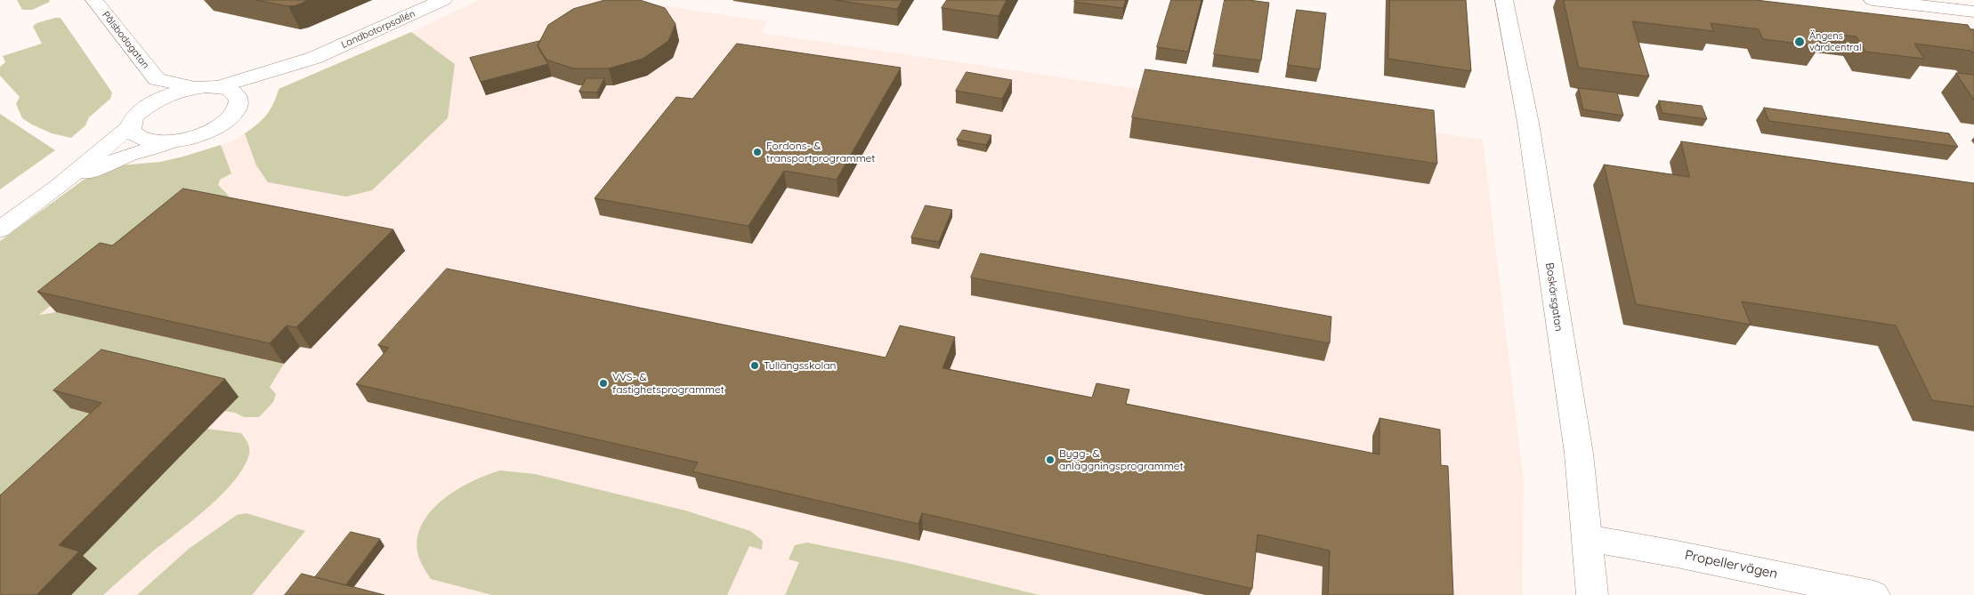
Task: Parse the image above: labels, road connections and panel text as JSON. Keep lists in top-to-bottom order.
{
  "streets": {
    "street": [
      "Landbotorpsallén",
      "Pålsbodagatan",
      "Boskärsgatan",
      "Propellervägen"
    ]
  },
  "crossings": [
    ["Boskärsgatan", "Propellervägen"]
  ],
  "places": [
    "Ängens vårdcentral",
    "Fordons- & transportprogrammet",
    "Tullängsskolan",
    "VVS- & fastighetsprogrammet",
    "Bygg- & anläggningsprogrammet"
  ]
}
